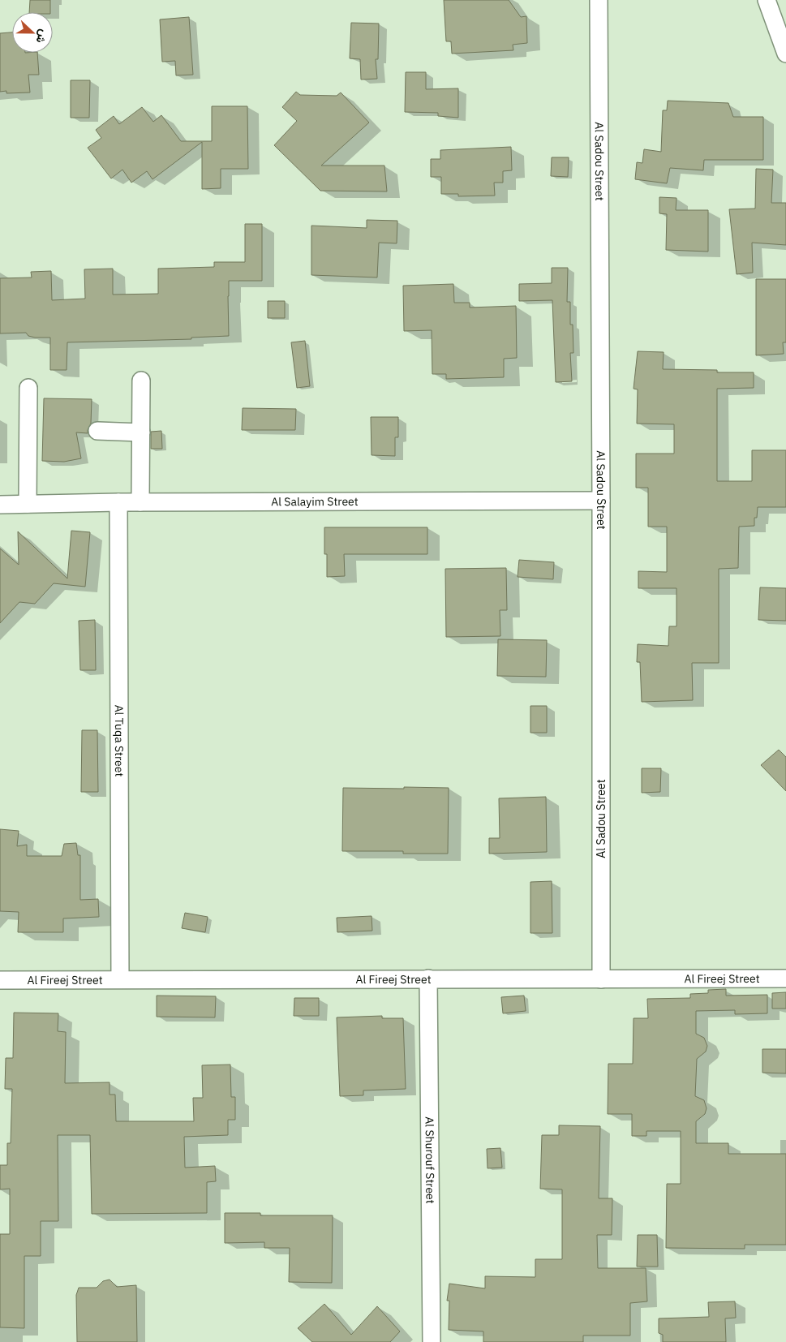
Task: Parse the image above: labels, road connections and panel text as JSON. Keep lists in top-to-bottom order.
{
  "streets": {
    "street": [
      "Al Sadou Street",
      "Al Salayim Street",
      "Al Tuqa Street",
      "Al Fireej Street",
      "Al Shurouf Street"
    ]
  },
  "crossings": [
    ["Al Sadou Street", "Al Salayim Street"],
    ["Al Sadou Street", "Al Fireej Street"],
    ["Al Salayim Street", "Al Tuqa Street"],
    ["Al Tuqa Street", "Al Fireej Street"],
    ["Al Fireej Street", "Al Shurouf Street"]
  ],
  "north": "right"
}
